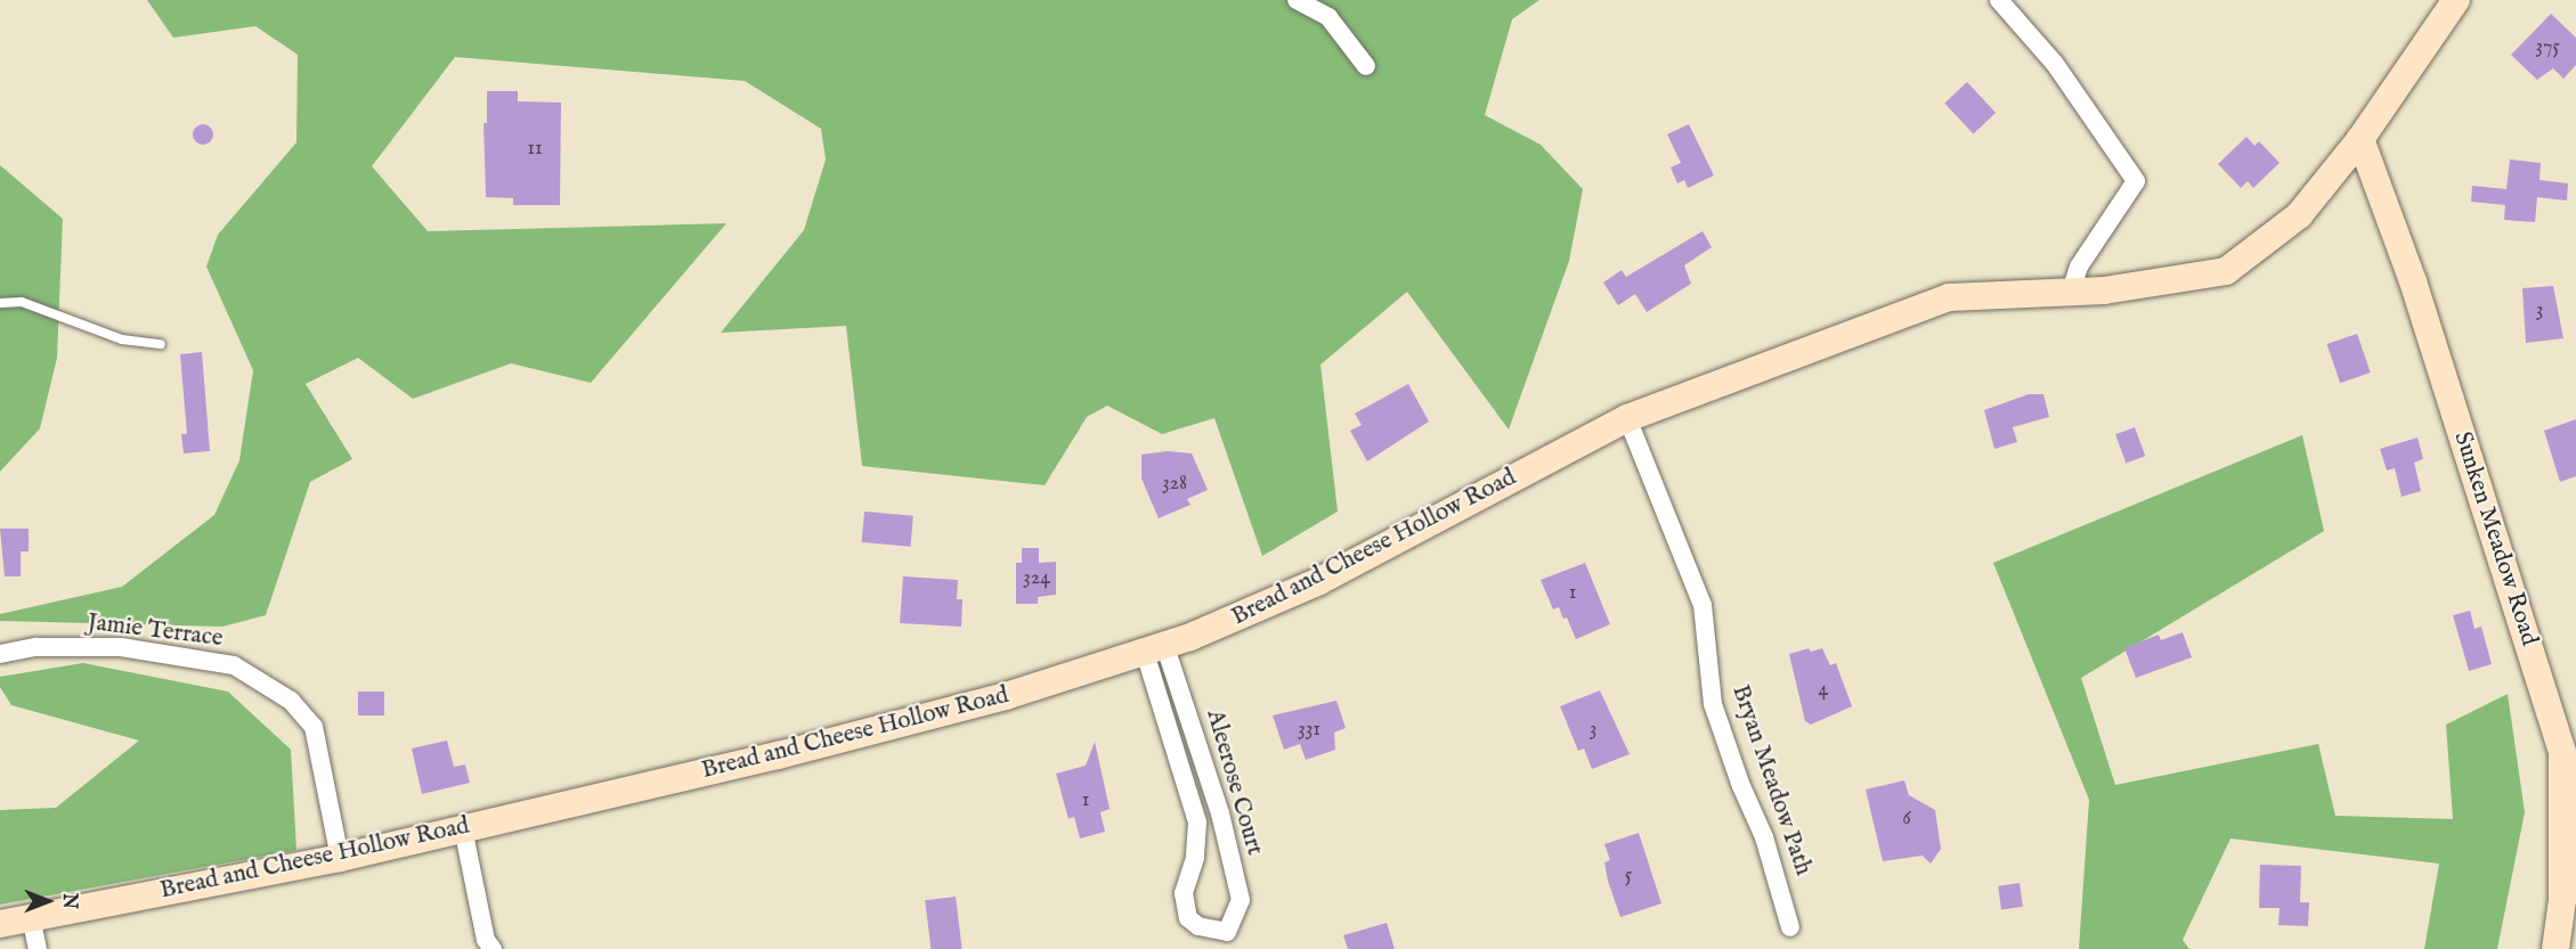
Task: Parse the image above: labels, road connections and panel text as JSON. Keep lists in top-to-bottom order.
{
  "streets": {
    "main road": ["Sunken Meadow Road", "Bread and Cheese Hollow Road"],
    "street": ["Jamie Terrace", "Bryan Meadow Path", "Aleerose Court"]
  },
  "crossings": [
    ["Sunken Meadow Road", "Bread and Cheese Hollow Road"],
    ["Bread and Cheese Hollow Road", "Jamie Terrace"],
    ["Bread and Cheese Hollow Road", "Bryan Meadow Path"],
    ["Bread and Cheese Hollow Road", "Aleerose Court"]
  ],
  "house_numbers": [
    "375",
    "11",
    "3",
    "328",
    "324",
    "1",
    "4",
    "331",
    "3",
    "1",
    "6",
    "5"
  ],
  "north": "right"
}
